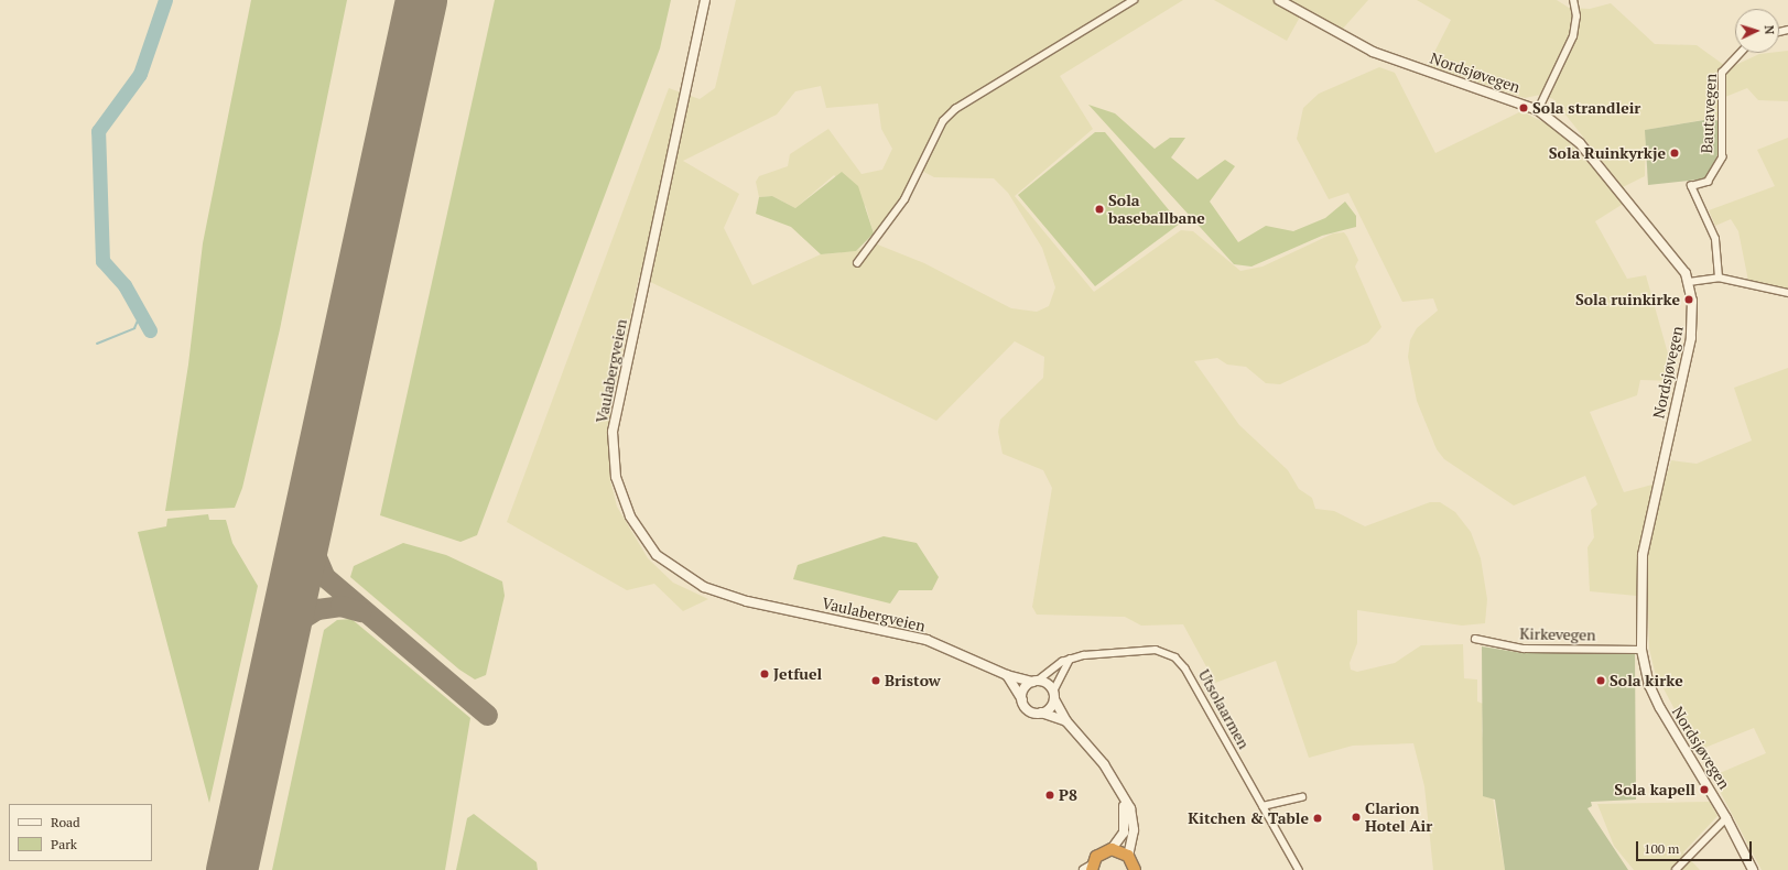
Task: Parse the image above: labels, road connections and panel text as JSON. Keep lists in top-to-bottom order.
{
  "streets": {
    "main road": ["Nordsjøvegen", "Vaulabergveien"],
    "street": ["Bautavegen", "Kirkevegen", "Utsolaarmen"]
  },
  "crossings": [
    ["Nordsjøvegen", "Kirkevegen"],
    ["Vaulabergveien", "Utsolaarmen"]
  ],
  "places": [
    "Sola strandleir",
    "Sola Ruinkyrkje",
    "Sola baseballbane",
    "Sola ruinkirke",
    "Jetfuel",
    "Bristow",
    "Sola kirke",
    "Sola kapell",
    "P8",
    "Clarion Hotel Air",
    "Kitchen & Table"
  ],
  "legend": ["Road", "Park"],
  "scale_bar": "100 m",
  "north": "right"
}
